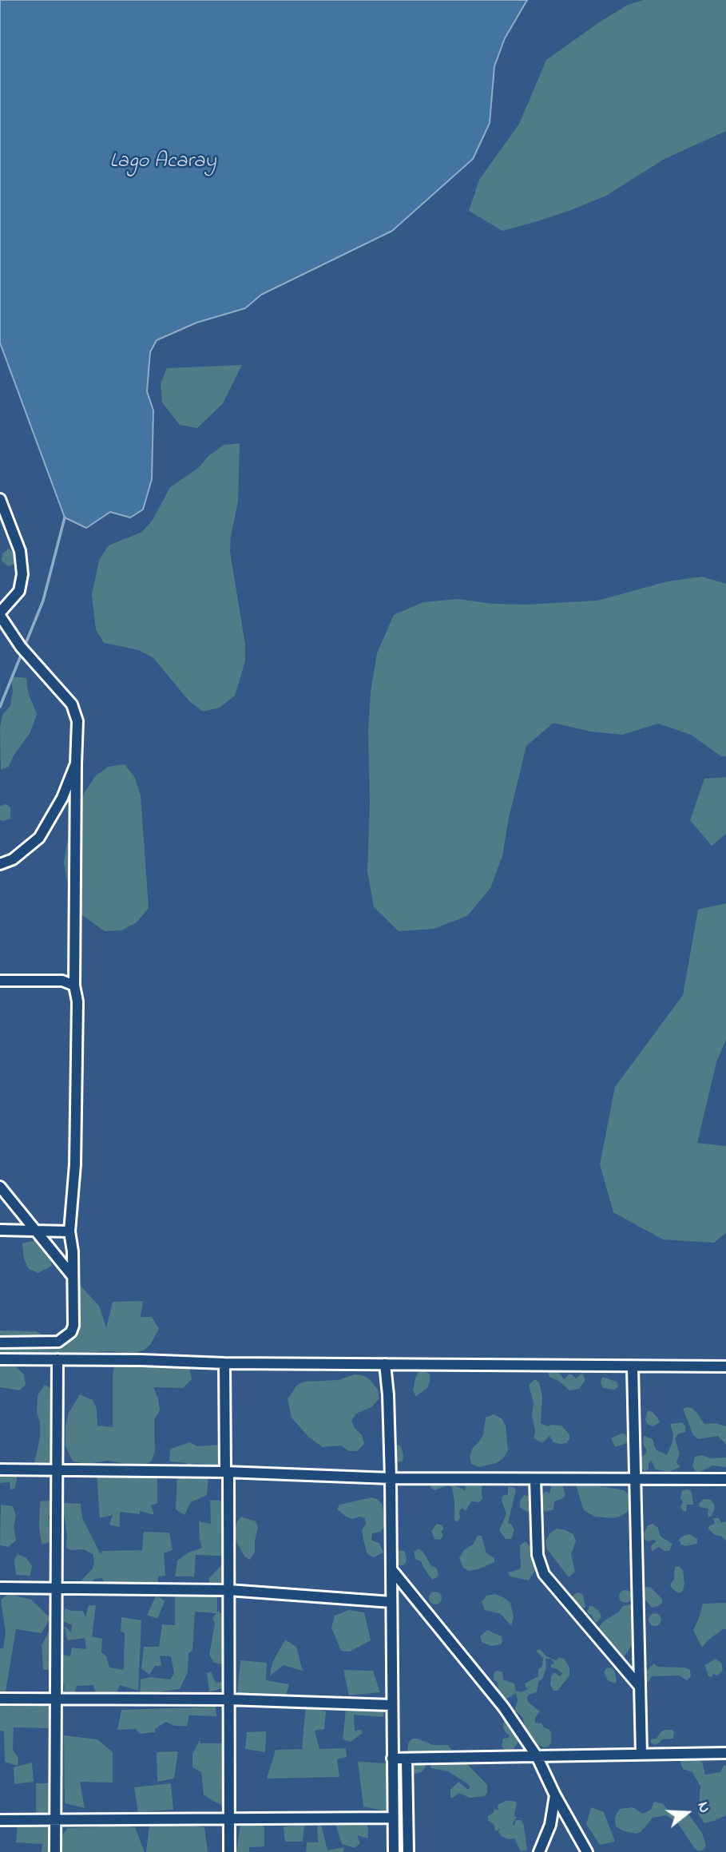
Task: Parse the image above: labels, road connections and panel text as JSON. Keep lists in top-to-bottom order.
{
  "water": ["Lago Acaray"],
  "north": "right"
}
